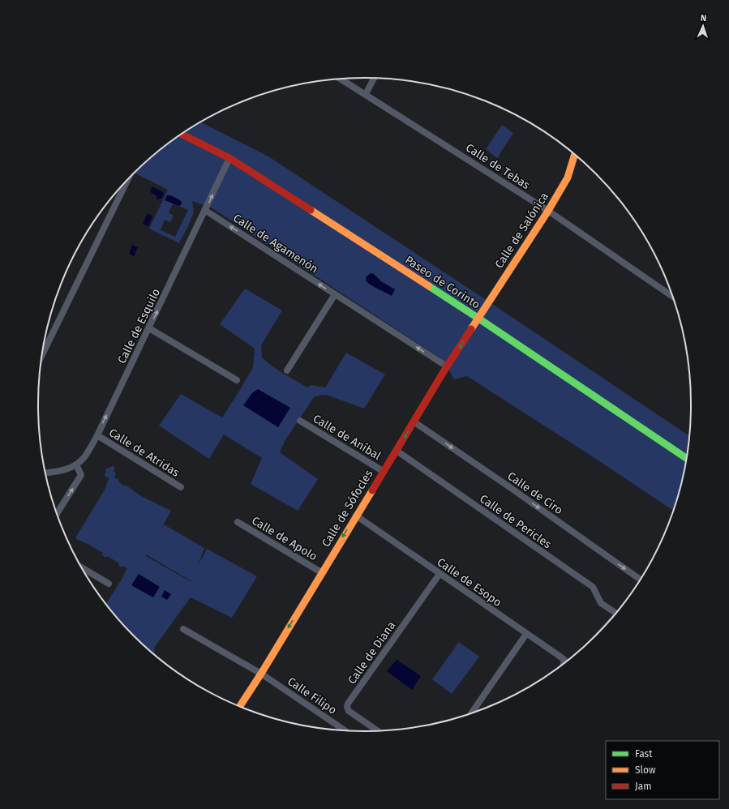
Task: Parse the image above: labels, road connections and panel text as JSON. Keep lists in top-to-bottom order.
{
  "streets": {
    "street": [
      "Calle de Tebas",
      "Calle de Salónica",
      "Calle de Agamenón",
      "Paseo de Corinto",
      "Calle de Esquilo",
      "Calle de Aníbal",
      "Calle de Atridas",
      "Calle de Ciro",
      "Calle de Sófocles",
      "Calle de Pericles",
      "Calle de Apolo",
      "Calle de Esopo",
      "Calle de Diana",
      "Calle Filipo"
    ]
  },
  "crossings": [
    ["Calle de Tebas", "Calle de Salónica"],
    ["Calle de Salónica", "Paseo de Corinto"],
    ["Calle de Salónica", "Calle de Sófocles"],
    ["Calle de Agamenón", "Calle de Esquilo"],
    ["Calle de Agamenón", "Calle de Sófocles"],
    ["Paseo de Corinto", "Calle de Esquilo"],
    ["Paseo de Corinto", "Calle de Sófocles"],
    ["Calle de Esquilo", "Calle de Atridas"],
    ["Calle de Aníbal", "Calle de Sófocles"],
    ["Calle de Ciro", "Calle de Sófocles"],
    ["Calle de Sófocles", "Calle de Pericles"],
    ["Calle de Sófocles", "Calle de Apolo"],
    ["Calle de Sófocles", "Calle de Esopo"],
    ["Calle de Sófocles", "Calle Filipo"],
    ["Calle de Esopo", "Calle de Diana"]
  ],
  "one_way": [
    "Calle de Agamenón",
    "Calle de Esquilo",
    "Calle de Ciro",
    "Calle de Sófocles"
  ],
  "legend": ["Fast", "Slow", "Jam"],
  "north": "top"
}
